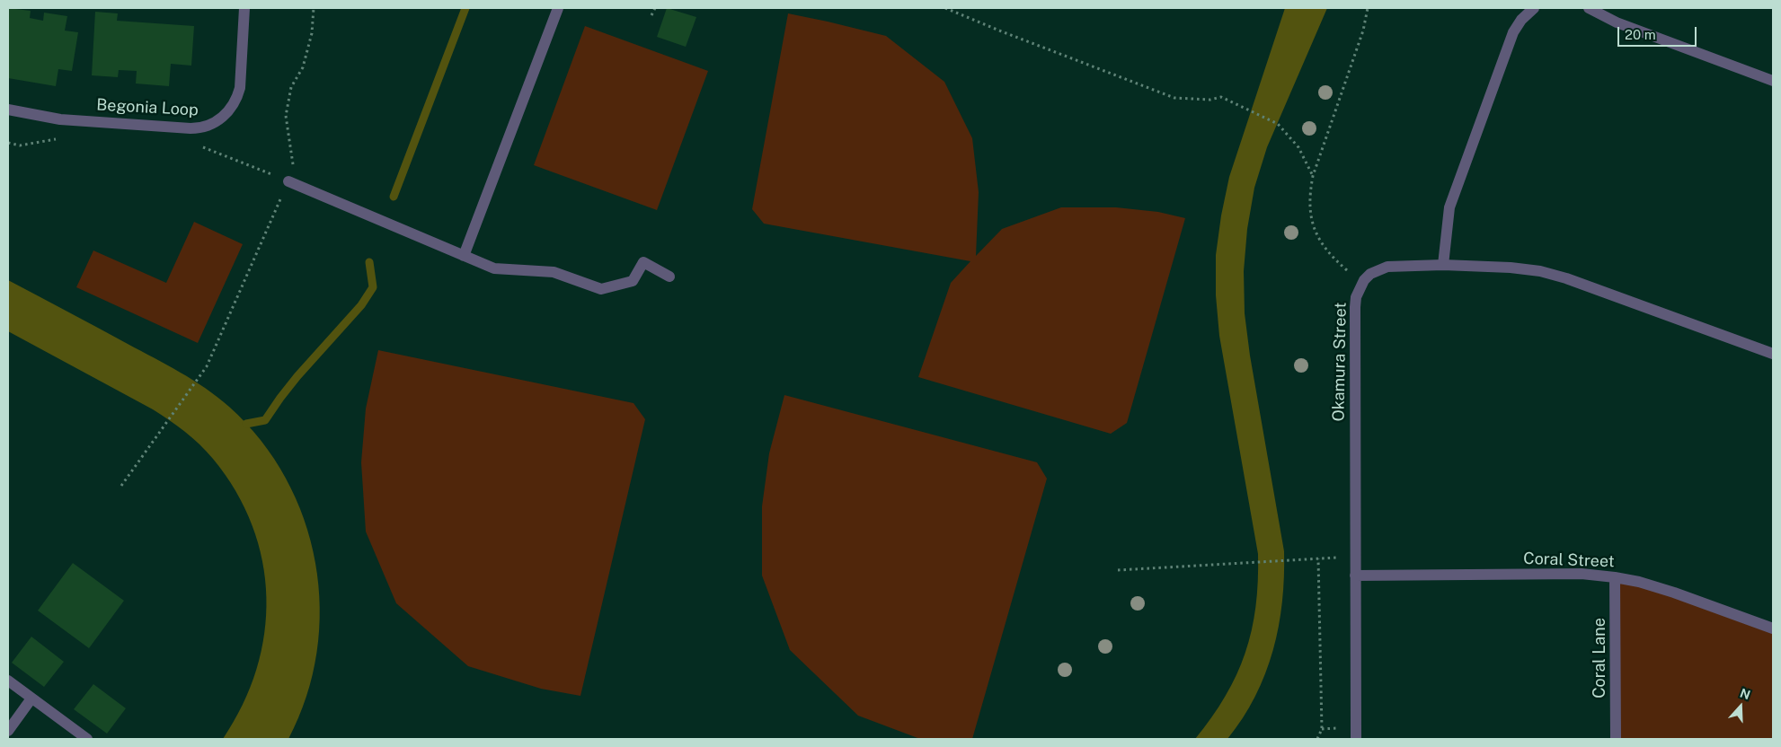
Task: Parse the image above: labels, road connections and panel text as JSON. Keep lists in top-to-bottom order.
{
  "streets": {
    "street": [
      "Begonia Loop",
      "Okamura Street",
      "Coral Street",
      "Coral Lane"
    ]
  },
  "crossings": [
    ["Okamura Street", "Coral Street"],
    ["Coral Street", "Coral Lane"]
  ],
  "scale_bar": "20 m",
  "north": "top"
}
